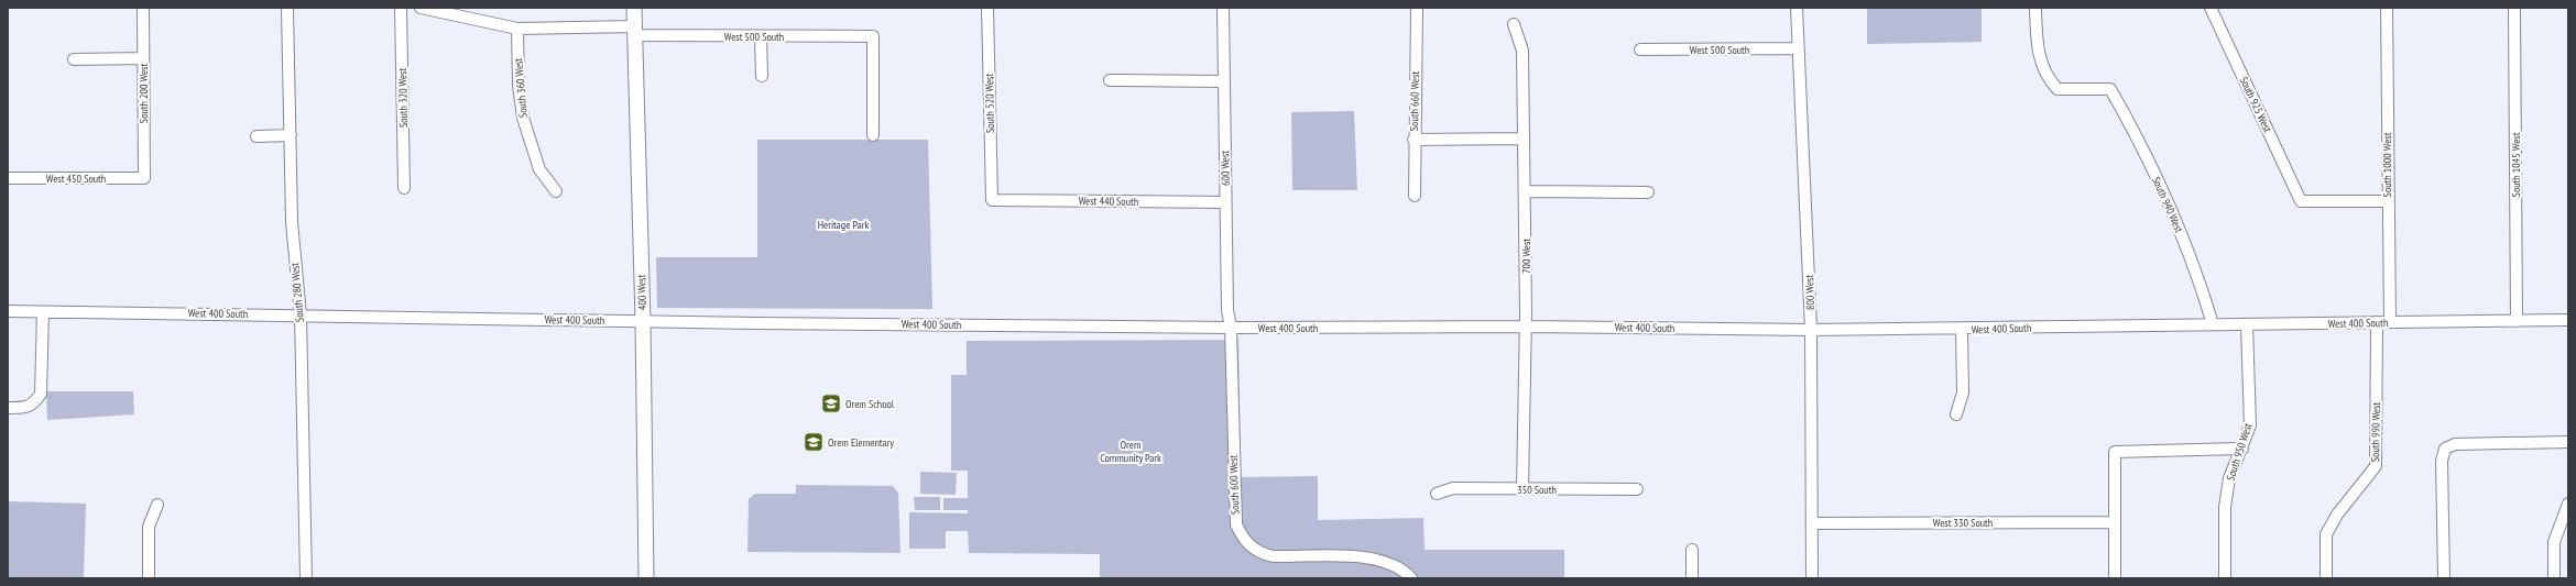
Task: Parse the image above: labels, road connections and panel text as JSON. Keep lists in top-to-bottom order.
{
  "streets": {
    "main road": ["400 West"],
    "street": [
      "West 500 South",
      "South 360 West",
      "South 200 West",
      "South 320 West",
      "South 660 West",
      "South 520 West",
      "South 925 West",
      "South 1000 West",
      "South 1045 West",
      "600 West",
      "West 450 South",
      "West 440 South",
      "South 940 West",
      "700 West",
      "South 280 West",
      "800 West",
      "West 400 South",
      "South 990 West",
      "South 950 West",
      "South 600 West",
      "350 South",
      "West 330 South"
    ]
  },
  "crossings": [
    ["West 500 South", "South 360 West"],
    ["West 500 South", "400 West"],
    ["West 500 South", "800 West"],
    ["South 200 West", "West 450 South"],
    ["South 520 West", "West 440 South"],
    ["South 925 West", "South 1000 West"],
    ["South 1000 West", "West 400 South"],
    ["South 1045 West", "West 400 South"],
    ["600 West", "West 440 South"],
    ["600 West", "West 400 South"],
    ["600 West", "South 600 West"],
    ["South 940 West", "West 400 South"],
    ["700 West", "West 400 South"],
    ["700 West", "350 South"],
    ["South 280 West", "West 400 South"],
    ["400 West", "West 400 South"],
    ["800 West", "West 400 South"],
    ["800 West", "West 330 South"],
    ["West 400 South", "South 990 West"],
    ["West 400 South", "South 950 West"],
    ["West 400 South", "South 600 West"]
  ],
  "parks": ["Heritage Park", "Orem Community Park"],
  "places": {
    "school or university": ["Orem School", "Orem Elementary"]
  }
}
